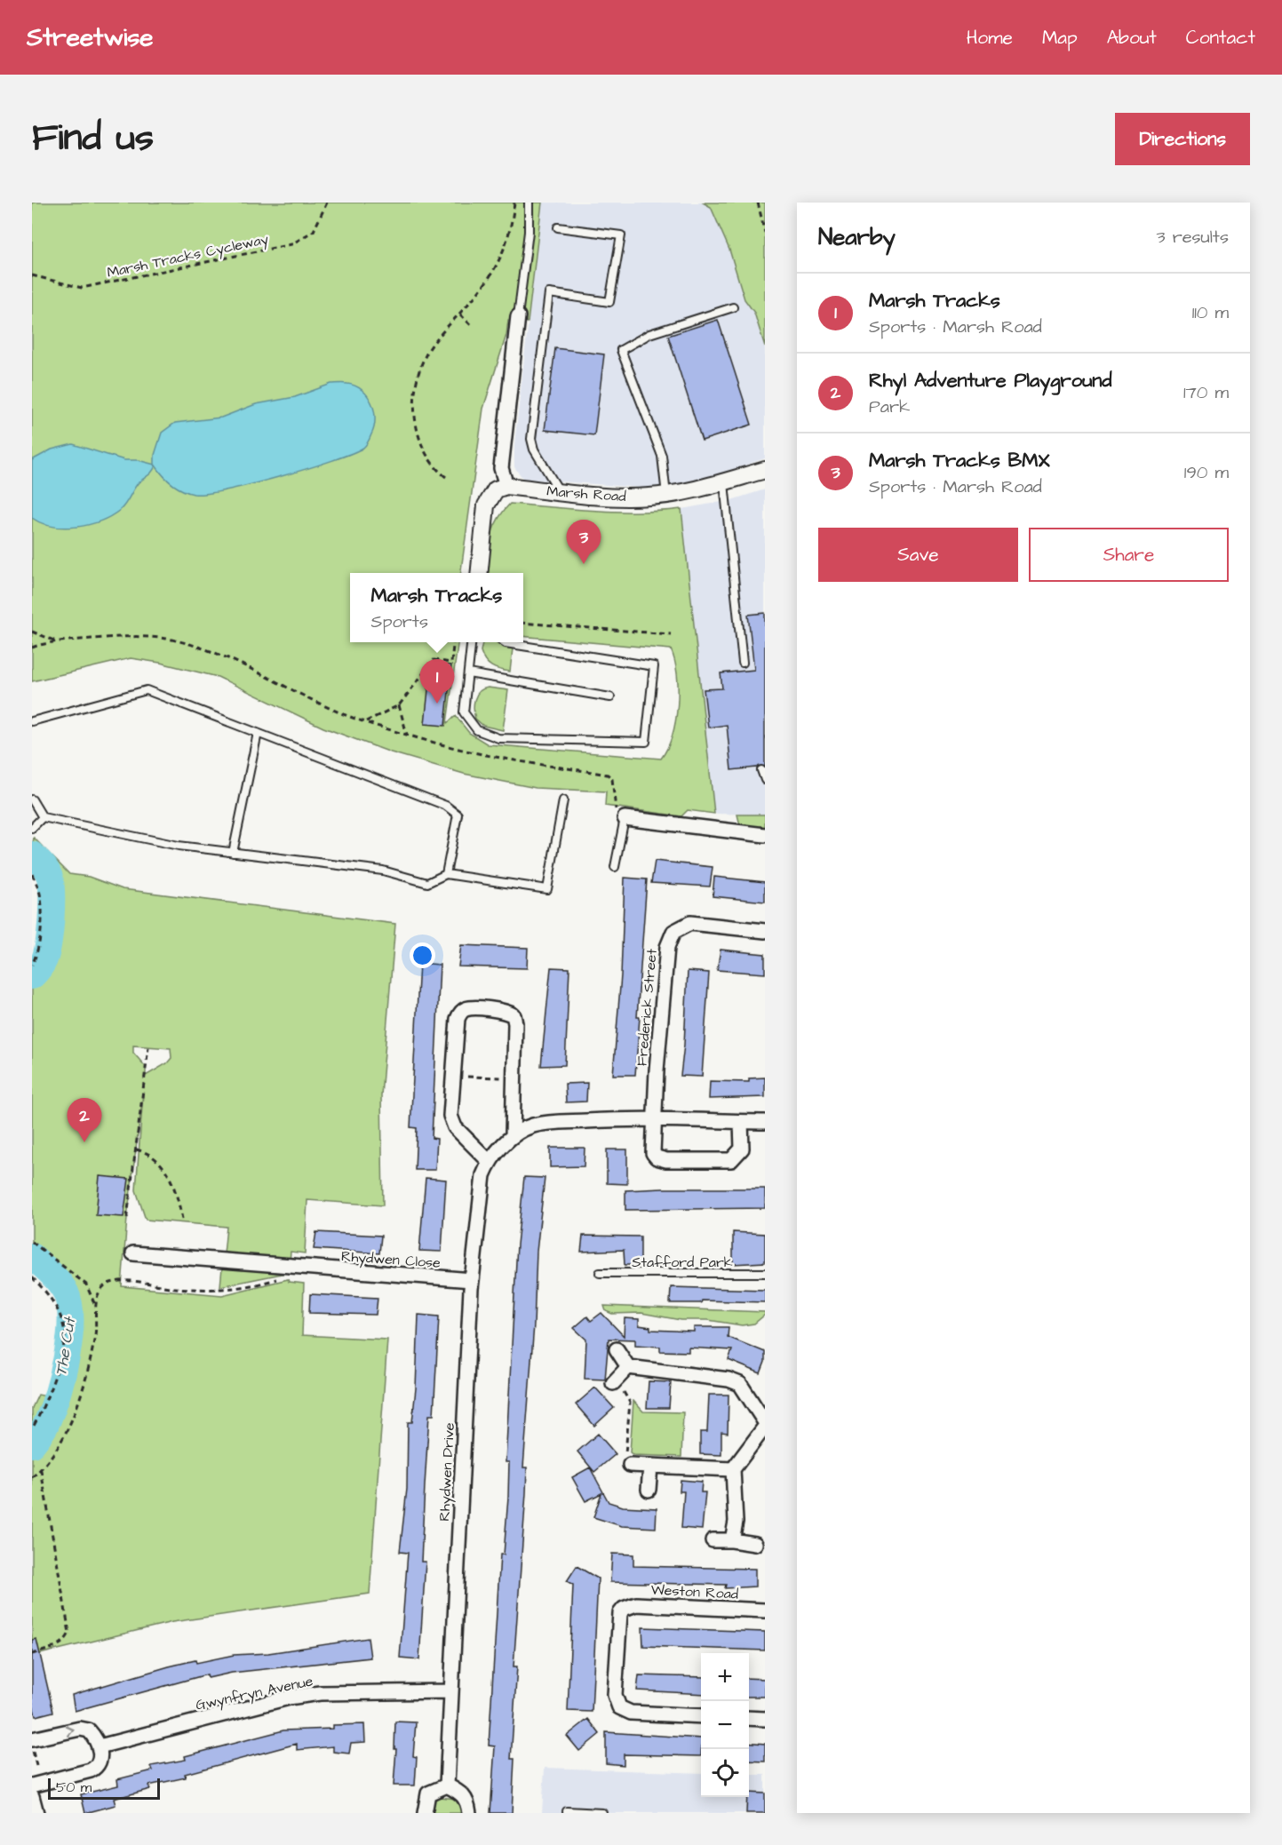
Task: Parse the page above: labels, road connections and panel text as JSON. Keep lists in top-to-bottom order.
{
  "streets": {
    "street": [
      "Marsh Road",
      "Frederick Street",
      "Rhydwen Close",
      "Rhydwen Drive",
      "Weston Road",
      "Gwynfryn Avenue"
    ],
    "lane": ["Stafford Park"],
    "path": ["Marsh Tracks Cycleway"]
  },
  "crossings": [
    ["Frederick Street", "Rhydwen Drive"],
    ["Rhydwen Close", "Rhydwen Drive"],
    ["Rhydwen Drive", "Gwynfryn Avenue"]
  ],
  "water": ["The Cut"],
  "scale_bar": "50 m",
  "page": {
    "header": "Streetwise",
    "nav": [
      "Home",
      "Map",
      "About",
      "Contact"
    ],
    "title": "Find us",
    "buttons": [
      "Directions",
      ["Save", "Share"]
    ],
    "heading": ["Nearby", "3 results"],
    "list": [
      {
        "mark": "1",
        "name": "Marsh Tracks",
        "note": "Sports · Marsh Road",
        "value": "110 m"
      },
      {
        "mark": "2",
        "name": "Rhyl Adventure Playground",
        "note": "Park",
        "value": "170 m"
      },
      {
        "mark": "3",
        "name": "Marsh Tracks BMX",
        "note": "Sports · Marsh Road",
        "value": "190 m"
      }
    ],
    "pins": ["3", "1", "2"],
    "popup": ["Marsh Tracks", "Sports"],
    "map_buttons": ["+", "−"],
    "scale": "50 m"
  }
}
